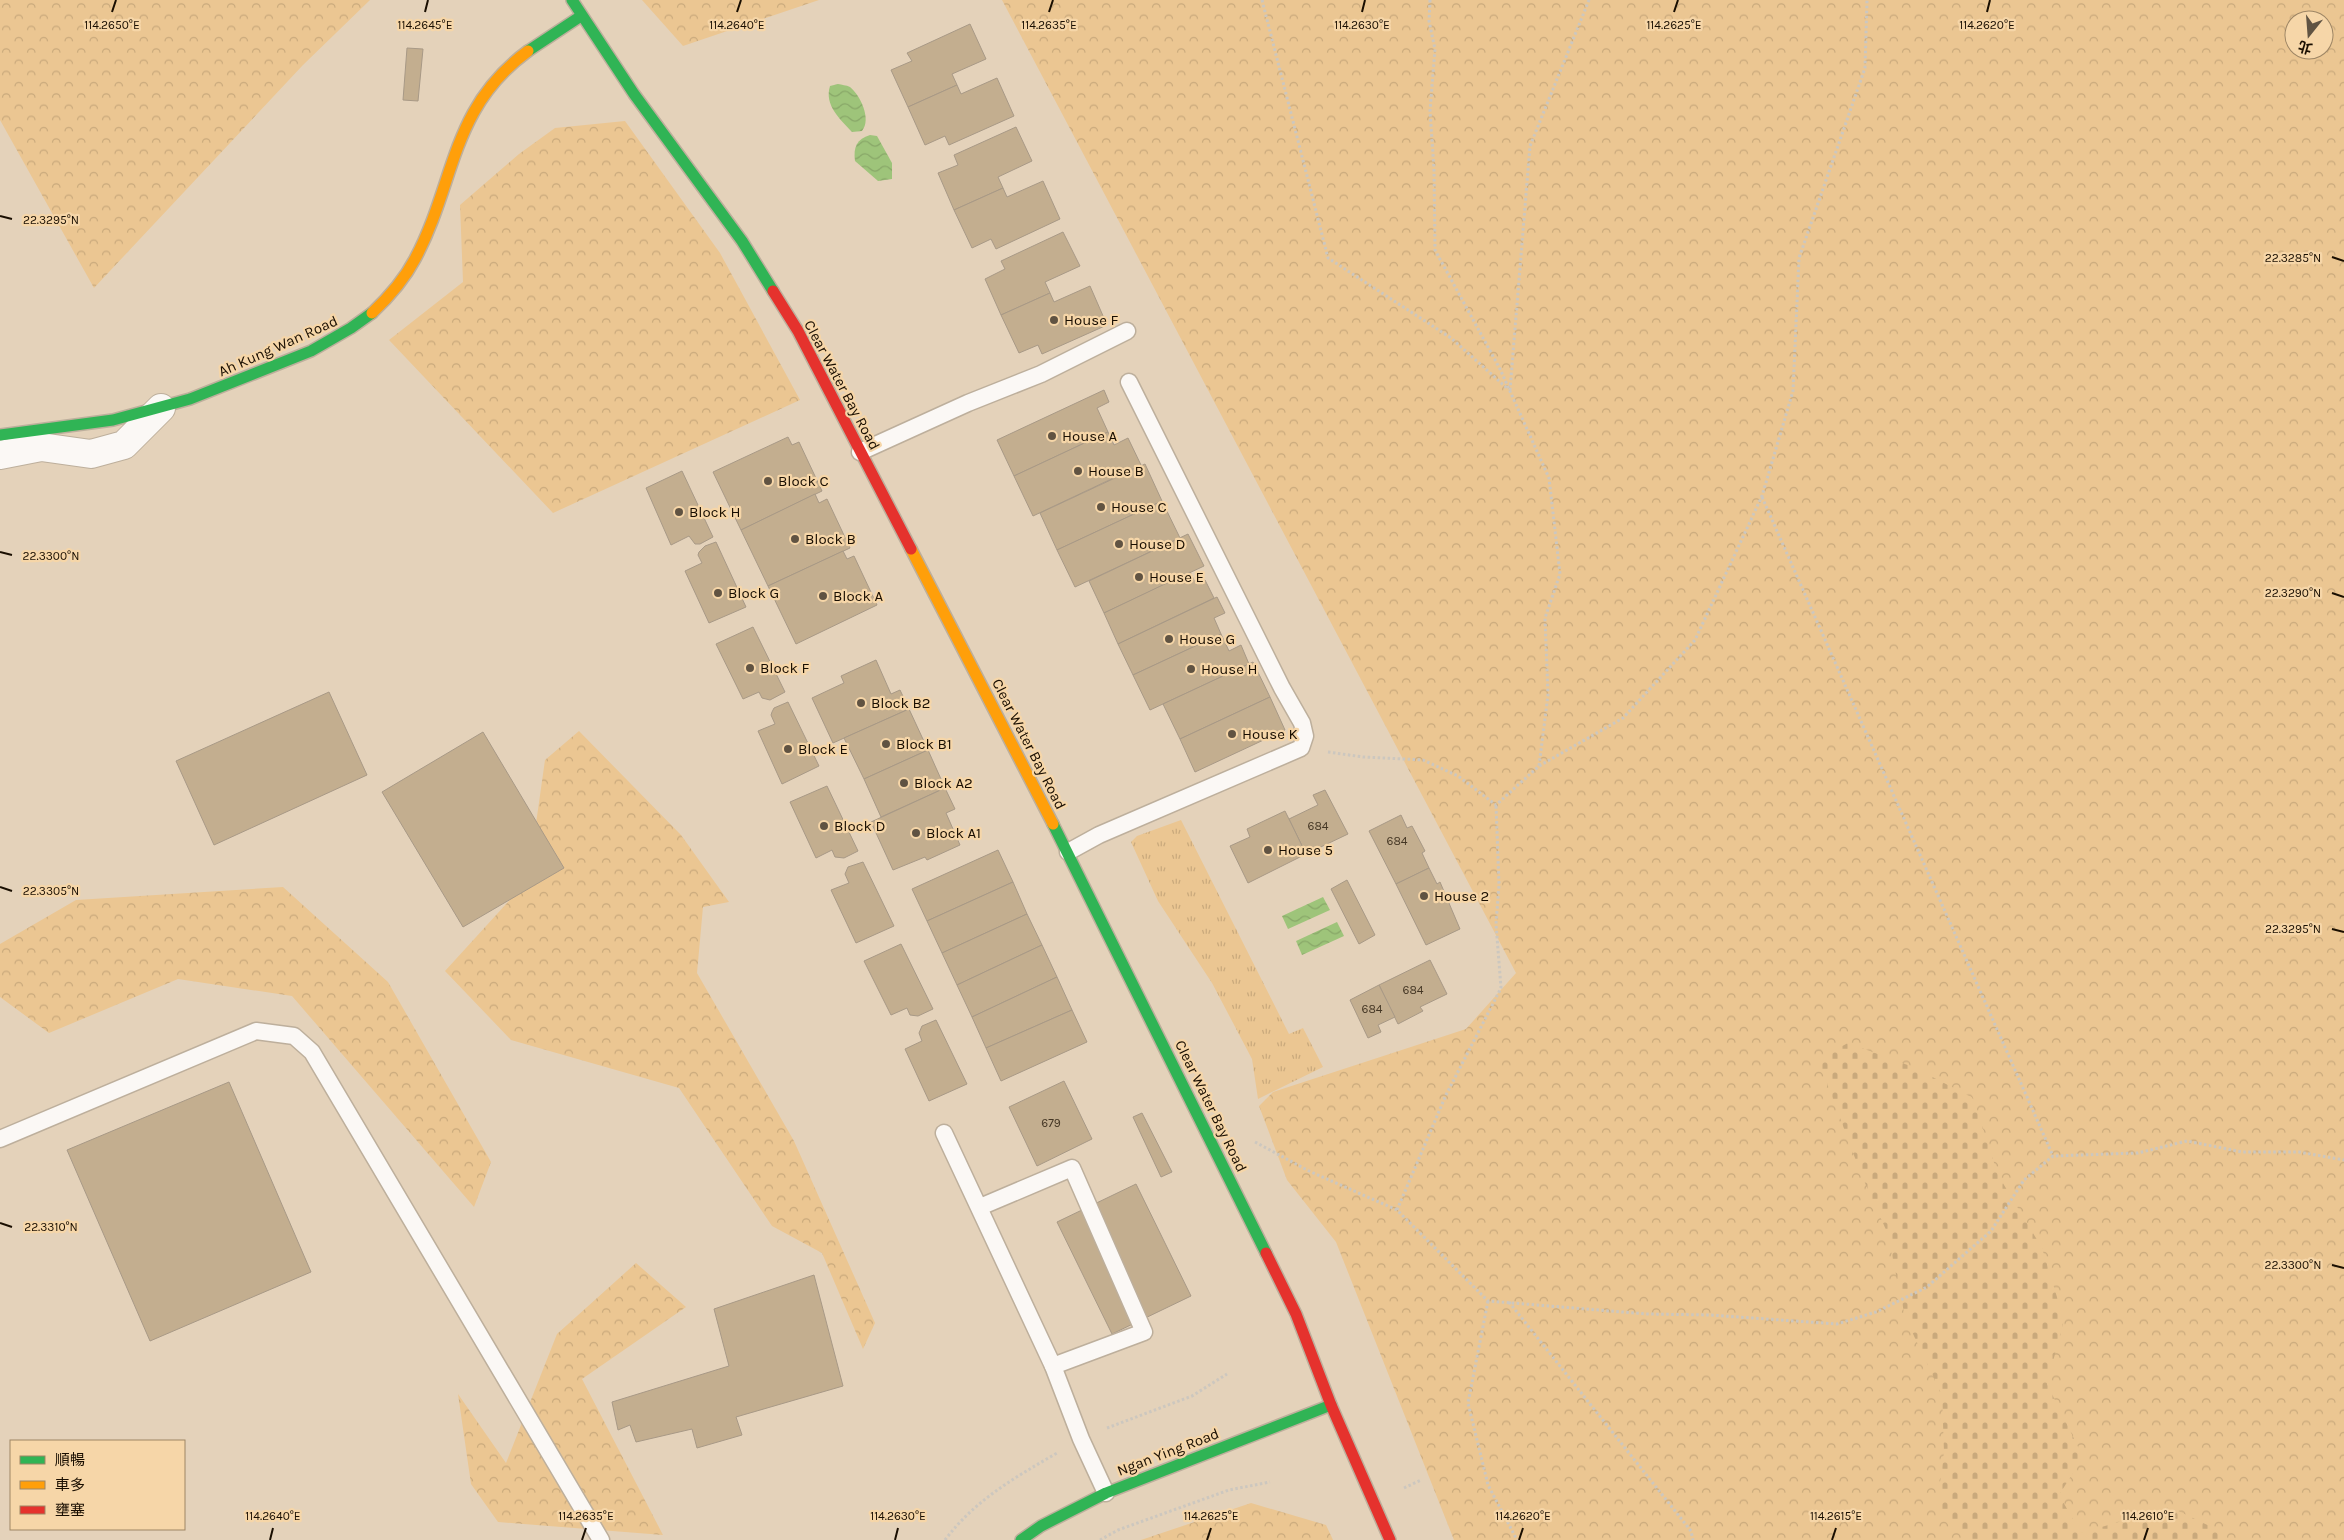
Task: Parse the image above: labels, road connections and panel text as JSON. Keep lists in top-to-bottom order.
{
  "streets": {
    "main road": ["Ah Kung Wan Road", "Clear Water Bay Road", "Ngan Ying Road"]
  },
  "crossings": [
    ["Ah Kung Wan Road", "Clear Water Bay Road"],
    ["Clear Water Bay Road", "Ngan Ying Road"]
  ],
  "places": [
    "House F",
    "House A",
    "House B",
    "Block C",
    "House C",
    "Block H",
    "Block B",
    "House D",
    "House E",
    "Block G",
    "Block A",
    "House G",
    "Block F",
    "House H",
    "Block B2",
    "House K",
    "Block B1",
    "Block E",
    "Block A2",
    "Block D",
    "Block A1",
    "House 5",
    "House 2"
  ],
  "house_numbers": [
    "684",
    "684",
    "684",
    "684",
    "679"
  ],
  "legend": ["順暢", "車多", "壅塞"],
  "north": "bottom",
  "coordinates": [
    "114.2650°E",
    "114.2645°E",
    "114.2640°E",
    "114.2635°E",
    "114.2630°E",
    "114.2625°E",
    "114.2620°E",
    "22.3295°N",
    "22.3285°N",
    "22.3300°N",
    "22.3290°N",
    "22.3305°N",
    "22.3310°N",
    "114.2615°E",
    "114.2610°E"
  ]
}
